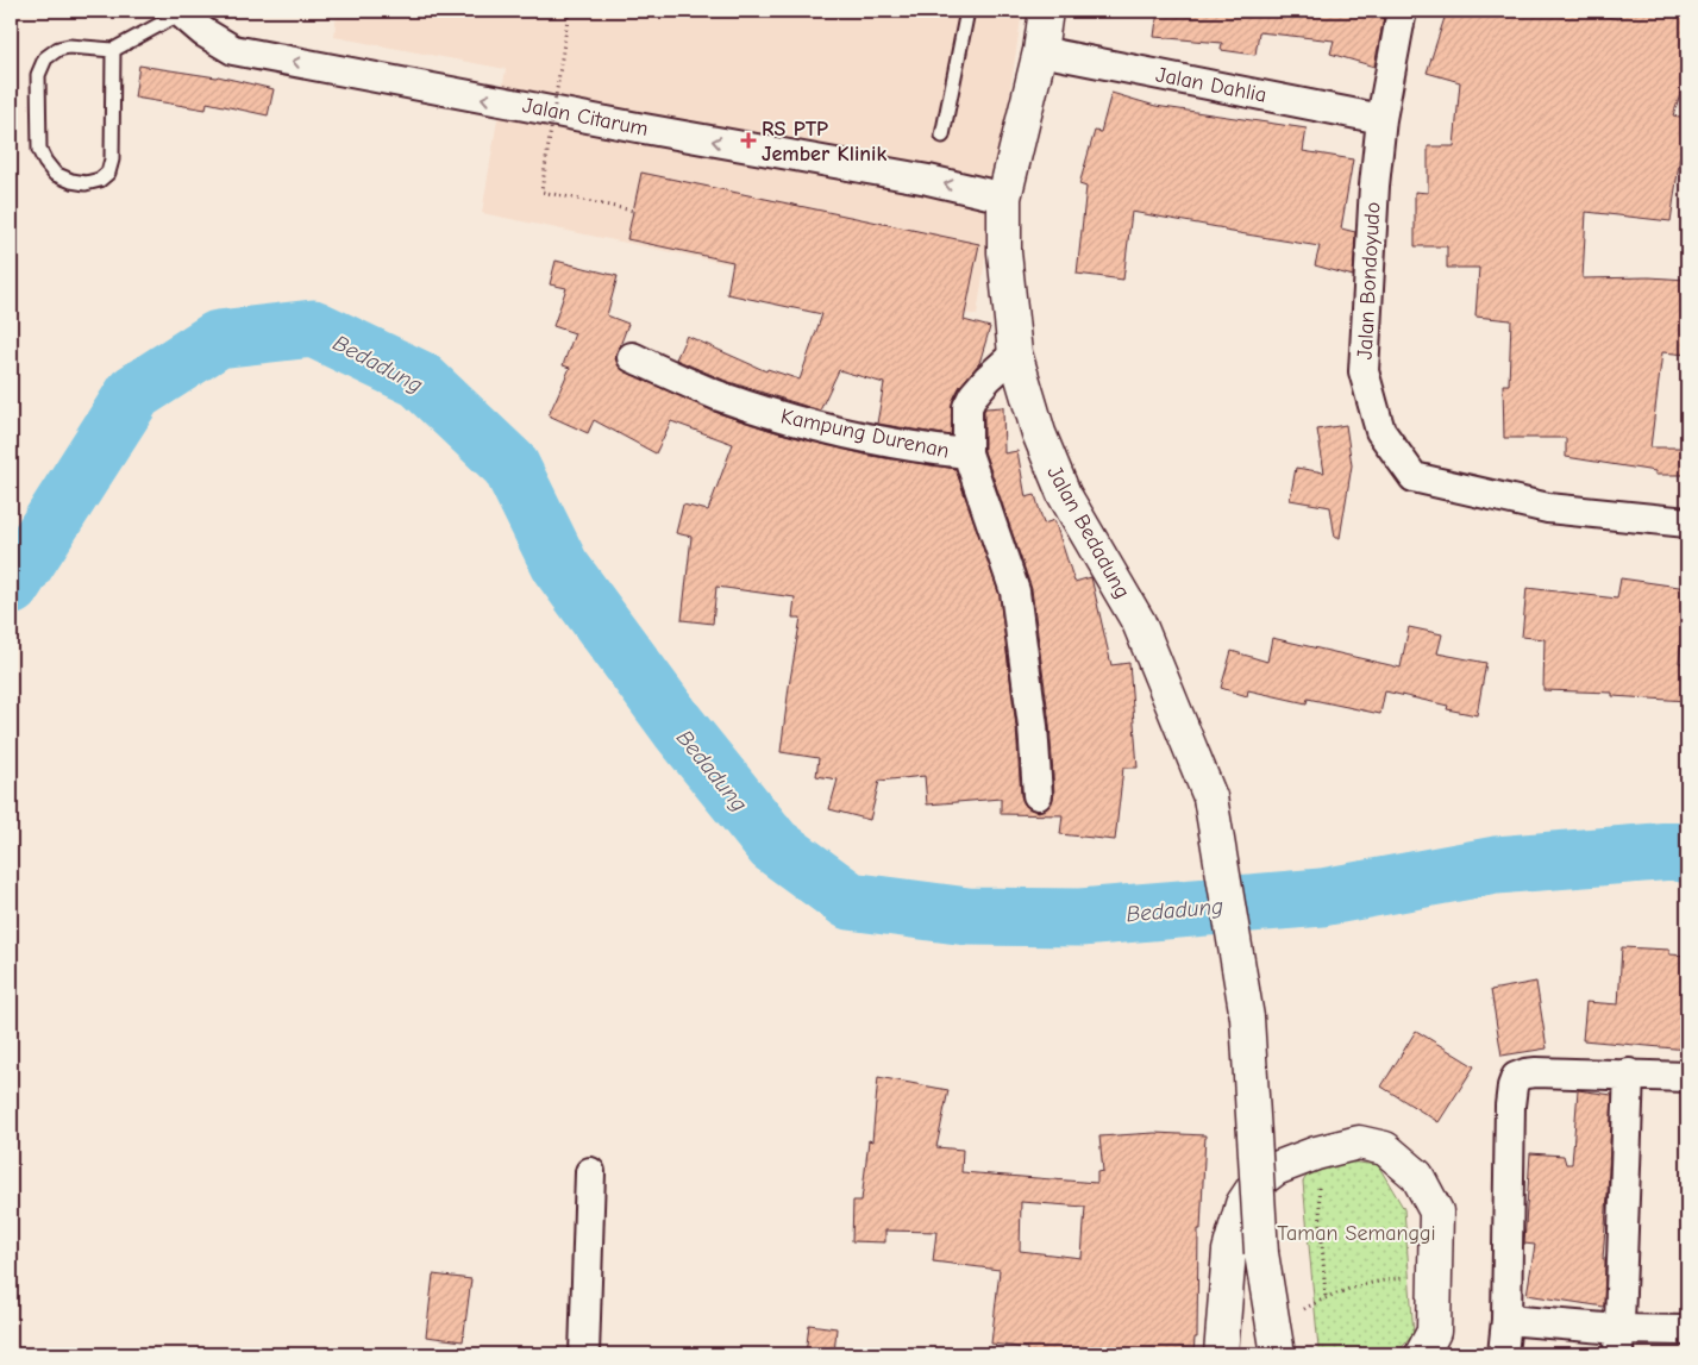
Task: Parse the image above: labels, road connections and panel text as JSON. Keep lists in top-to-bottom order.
{
  "streets": {
    "main road": ["Jalan Bedadung"],
    "street": [
      "Jalan Dahlia",
      "Jalan Citarum",
      "Jalan Bondoyudo",
      "Kampung Durenan"
    ]
  },
  "crossings": [
    ["Jalan Dahlia", "Jalan Bondoyudo"],
    ["Jalan Dahlia", "Jalan Bedadung"],
    ["Jalan Citarum", "Jalan Bedadung"],
    ["Kampung Durenan", "Jalan Bedadung"]
  ],
  "one_way": ["Jalan Citarum"],
  "water": ["Bedadung"],
  "parks": ["Taman Semanggi"],
  "places": {
    "health": ["RS PTP Jember Klinik"]
  }
}
